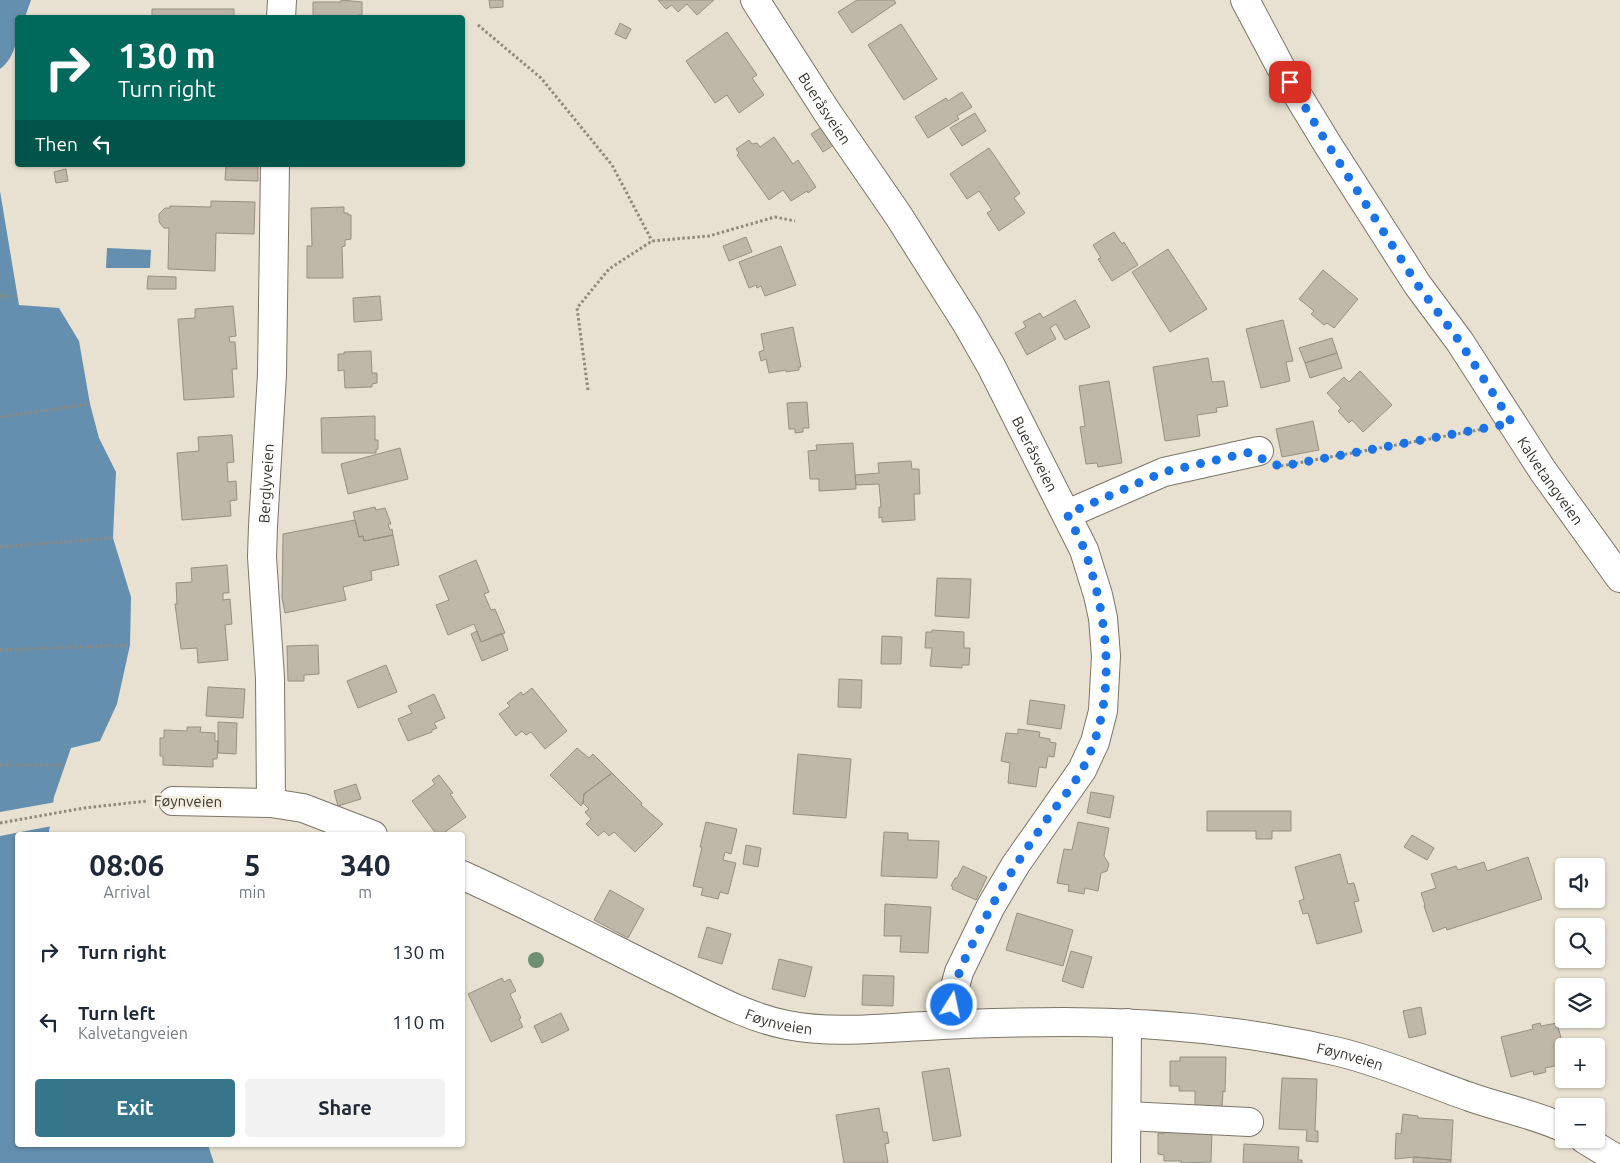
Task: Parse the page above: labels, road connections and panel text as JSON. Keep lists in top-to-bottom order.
{
  "streets": {
    "street": [
      "Bueråsveien",
      "Kalvetangveien",
      "Berglyveien",
      "Føynveien"
    ]
  },
  "crossings": [
    ["Bueråsveien", "Føynveien"],
    ["Berglyveien", "Føynveien"]
  ],
  "page": {
    "turn": ["130 m", "Turn right"],
    "then": "Then",
    "eta": [
      "08:06",
      "Arrival",
      "5",
      "min",
      "340",
      "m"
    ],
    "map_buttons": ["+", "−"],
    "list": [
      {
        "name": "Turn right",
        "value": "130 m"
      },
      {
        "name": "Turn left",
        "note": "Kalvetangveien",
        "value": "110 m"
      }
    ],
    "buttons": ["Exit", "Share"]
  }
}
